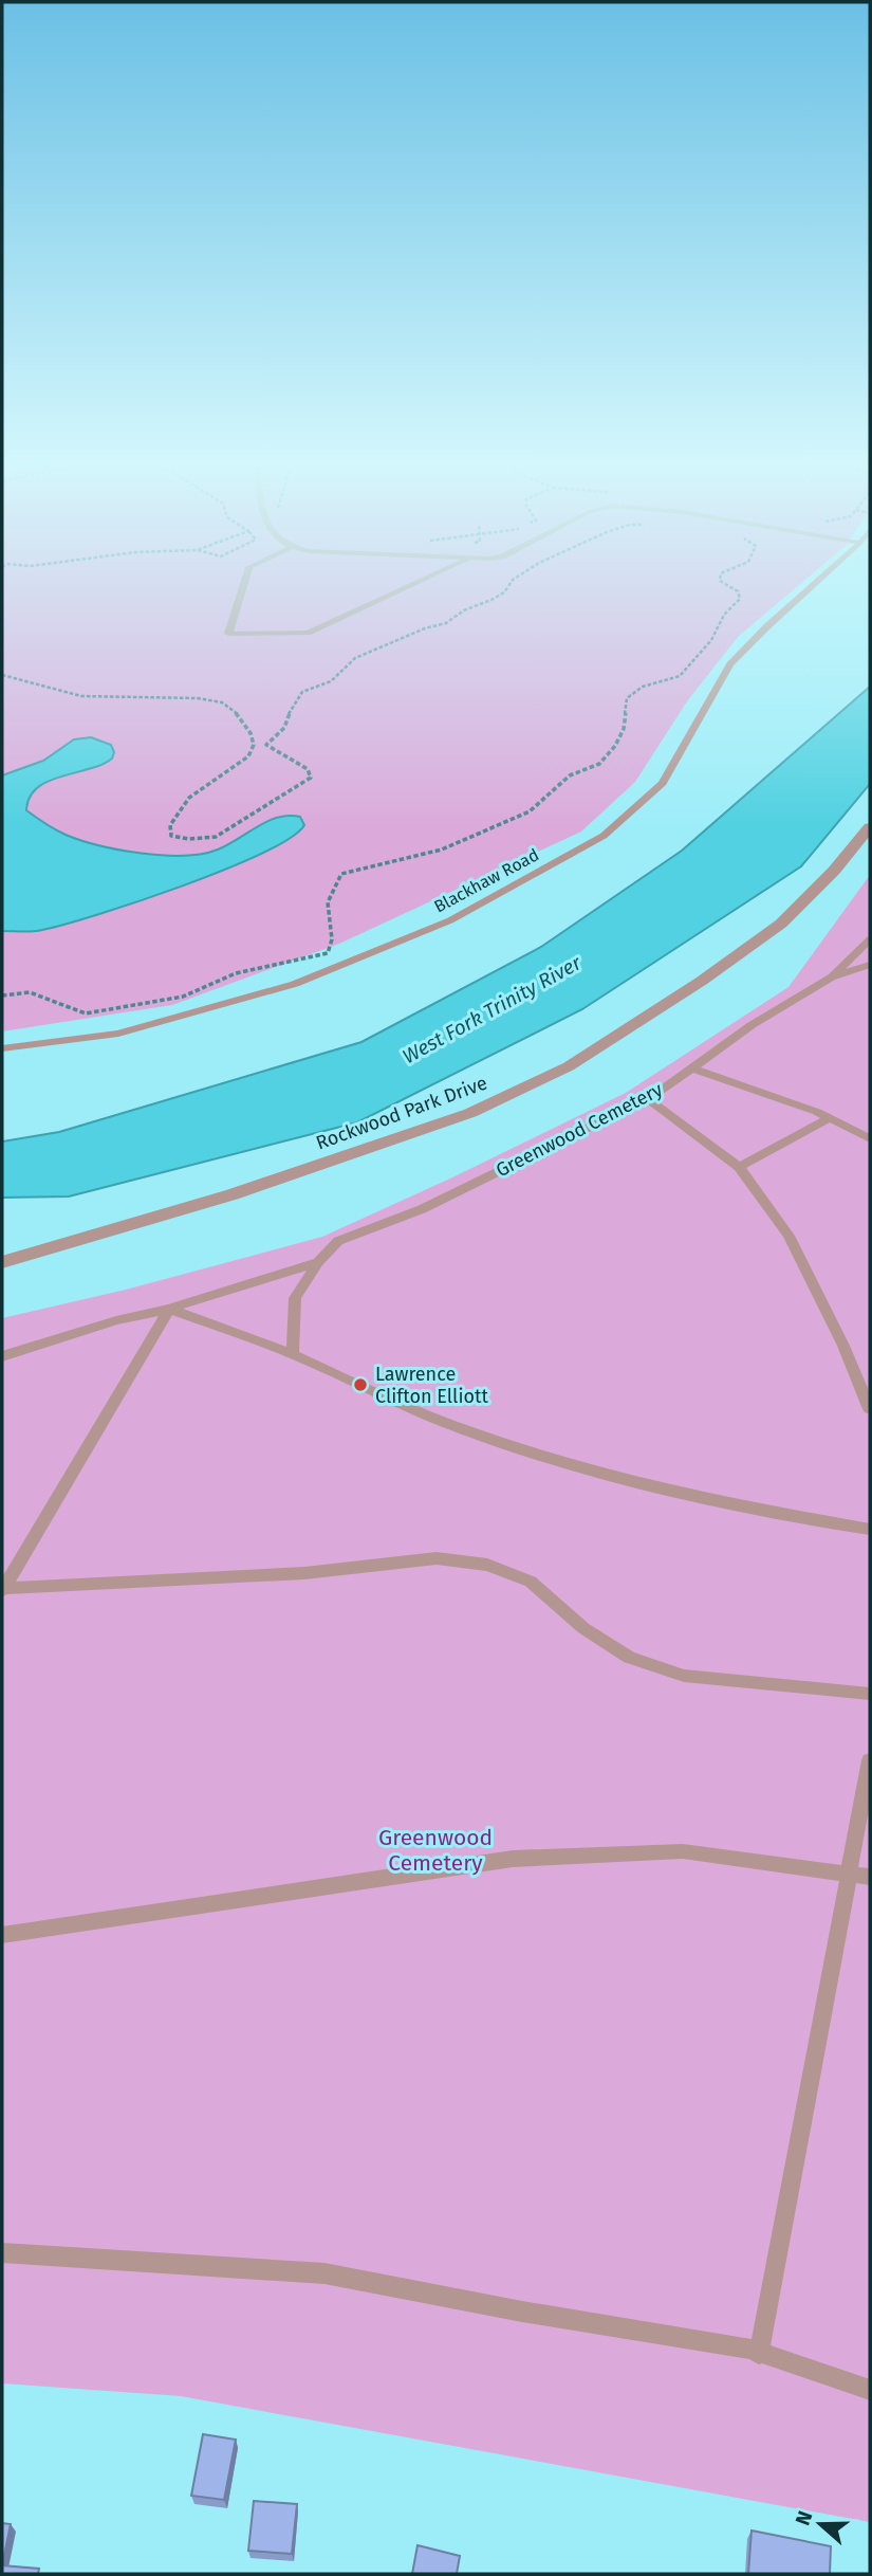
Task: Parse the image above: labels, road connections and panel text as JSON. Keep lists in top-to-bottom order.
{
  "streets": {
    "street": ["Rockwood Park Drive"],
    "lane": ["Blackhaw Road", "Greenwood Cemetery"]
  },
  "water": ["West Fork Trinity River"],
  "parks": ["Greenwood Cemetery"],
  "places": ["Lawrence Clifton Elliott"],
  "north": "left"
}
